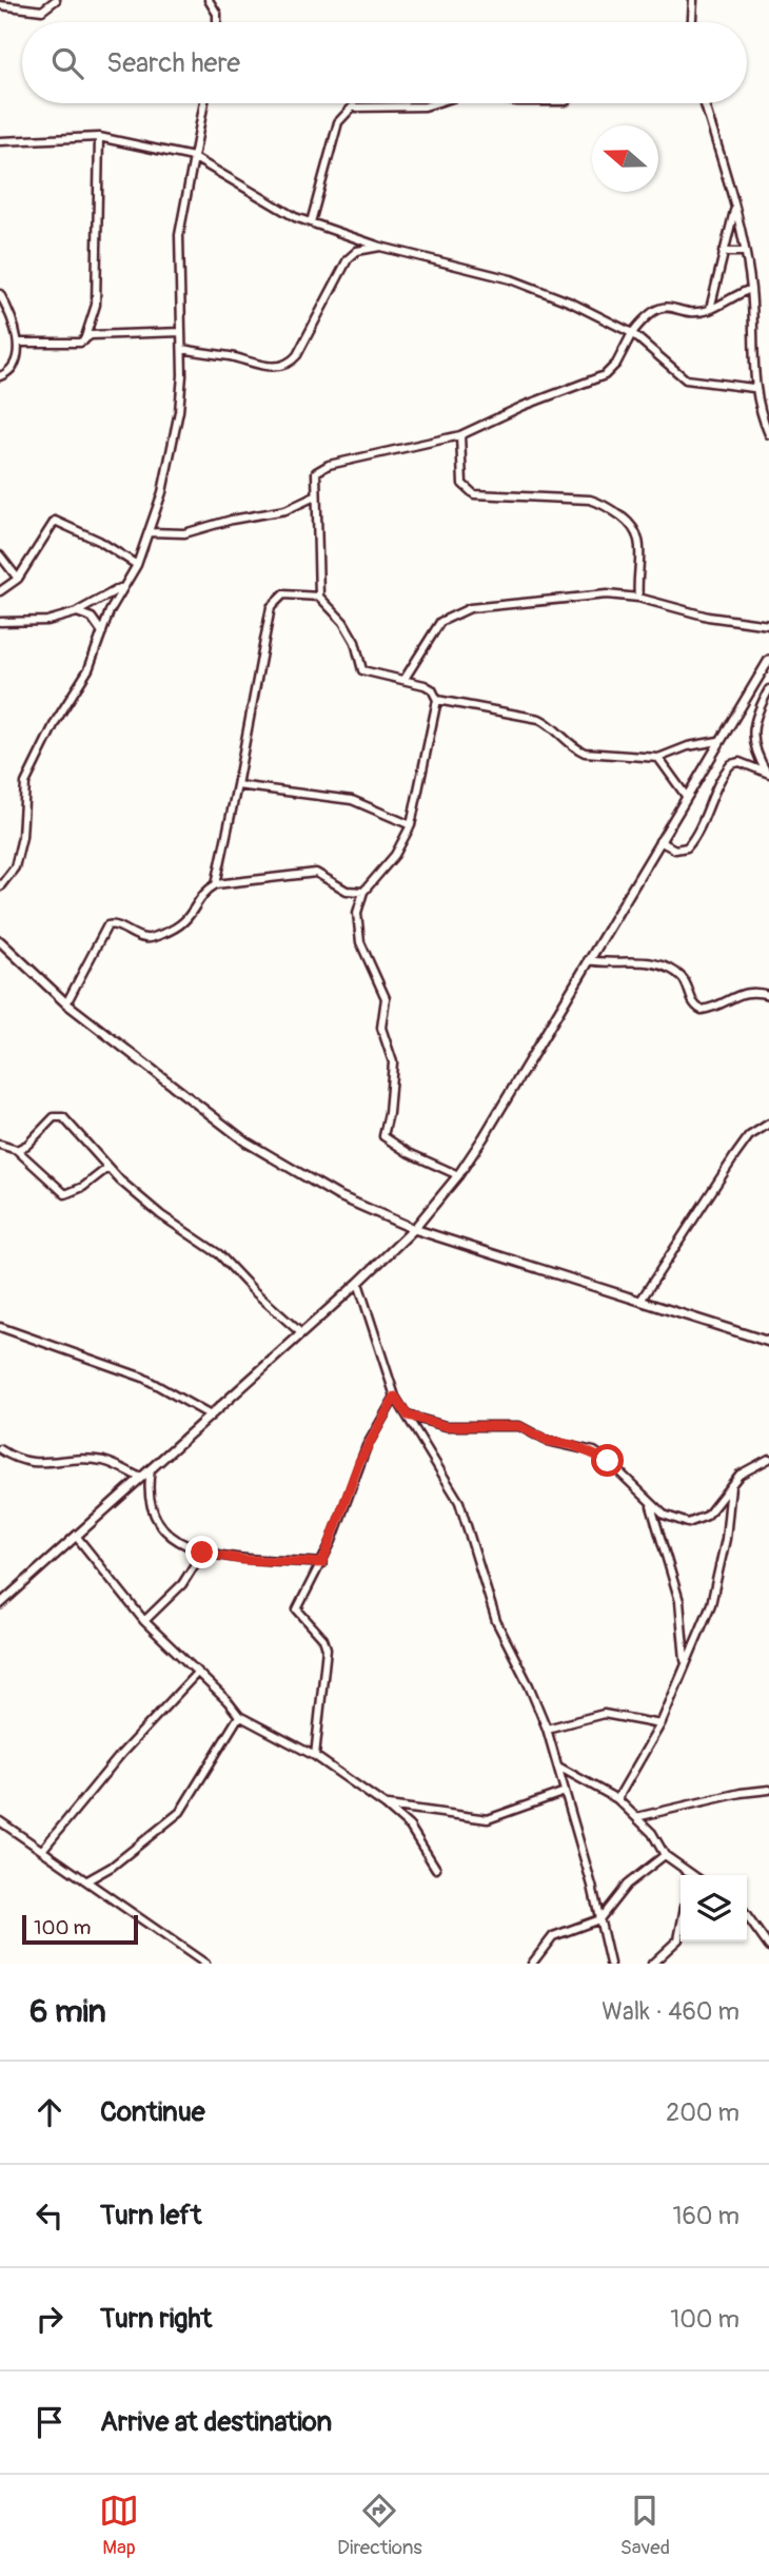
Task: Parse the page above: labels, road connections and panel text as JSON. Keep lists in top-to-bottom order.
{
  "scale_bar": "100 m",
  "north": "left",
  "page": {
    "search": "Search here",
    "scale": "100 m",
    "heading": ["6 min", "Walk · 460 m"],
    "list": [
      ["Continue", "200 m"],
      ["Turn left", "160 m"],
      ["Turn right", "100 m"],
      "Arrive at destination"
    ],
    "nav": ["Map", "Directions", "Saved"]
  }
}
